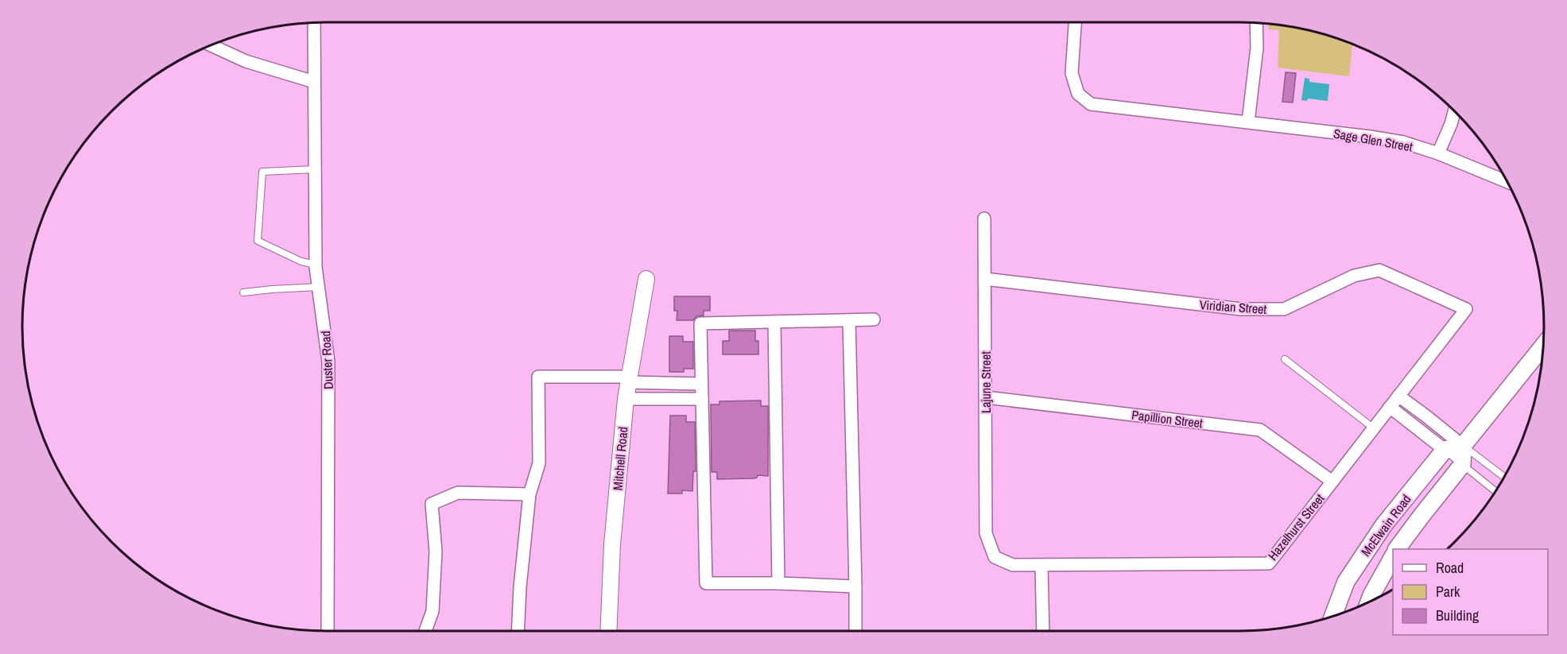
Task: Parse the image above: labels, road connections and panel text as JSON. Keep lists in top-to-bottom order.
{
  "streets": {
    "main road": ["McElwain Road"],
    "street": [
      "Sage Glen Street",
      "Viridian Street",
      "Duster Road",
      "Lajune Street",
      "Papillion Street",
      "Mitchell Road",
      "Hazelhurst Street"
    ]
  },
  "crossings": [
    ["Viridian Street", "Lajune Street"],
    ["Viridian Street", "Hazelhurst Street"],
    ["Lajune Street", "Papillion Street"],
    ["Lajune Street", "Hazelhurst Street"],
    ["Papillion Street", "Hazelhurst Street"]
  ],
  "legend": ["Road", "Park", "Building"]
}
